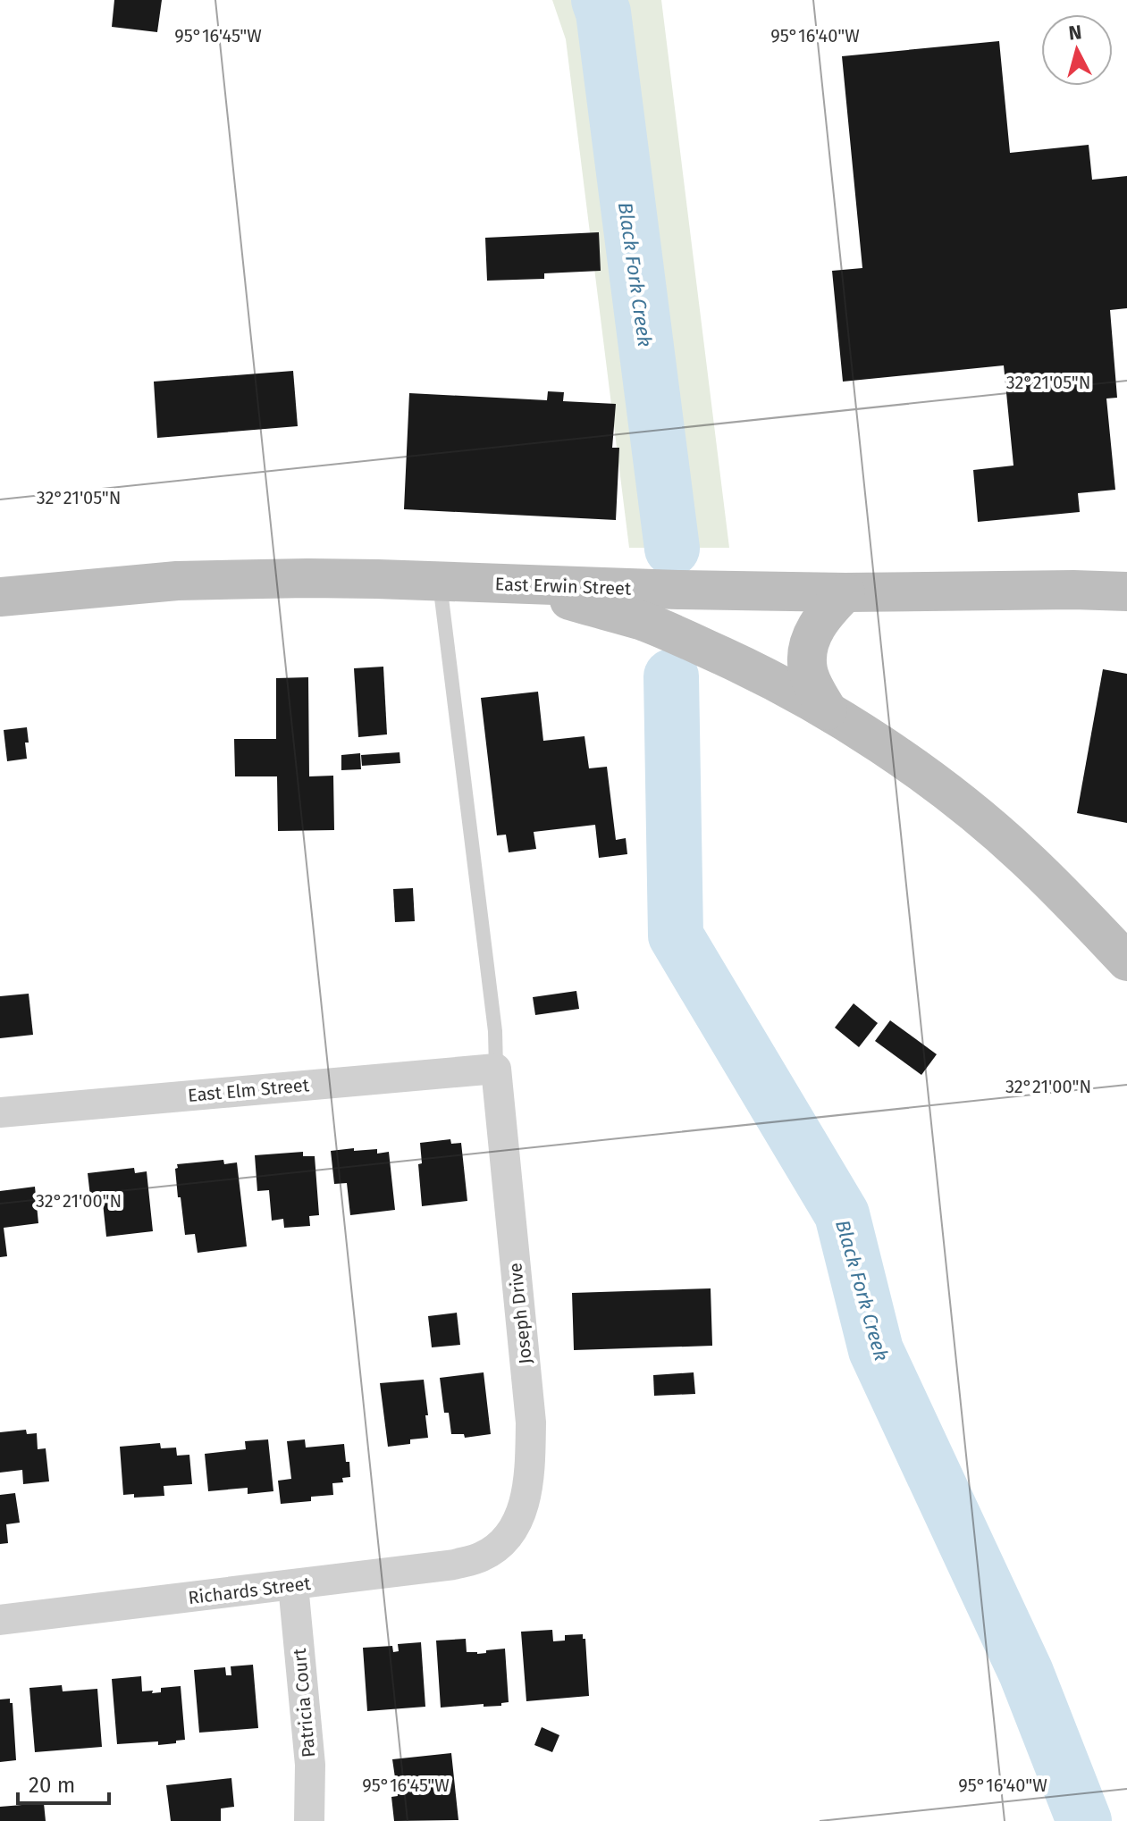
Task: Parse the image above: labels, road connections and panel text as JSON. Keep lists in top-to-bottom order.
{
  "streets": {
    "main road": ["East Erwin Street"],
    "street": [
      "East Elm Street",
      "Joseph Drive",
      "Richards Street",
      "Patricia Court"
    ]
  },
  "crossings": [
    ["East Elm Street", "Joseph Drive"],
    ["Joseph Drive", "Richards Street"],
    ["Richards Street", "Patricia Court"]
  ],
  "water": ["Black Fork Creek"],
  "scale_bar": "20 m",
  "north": "top",
  "coordinates": [
    "95°16'45\"W",
    "95°16'40\"W",
    "32°21'05\"N",
    "32°21'00\"N"
  ]
}
